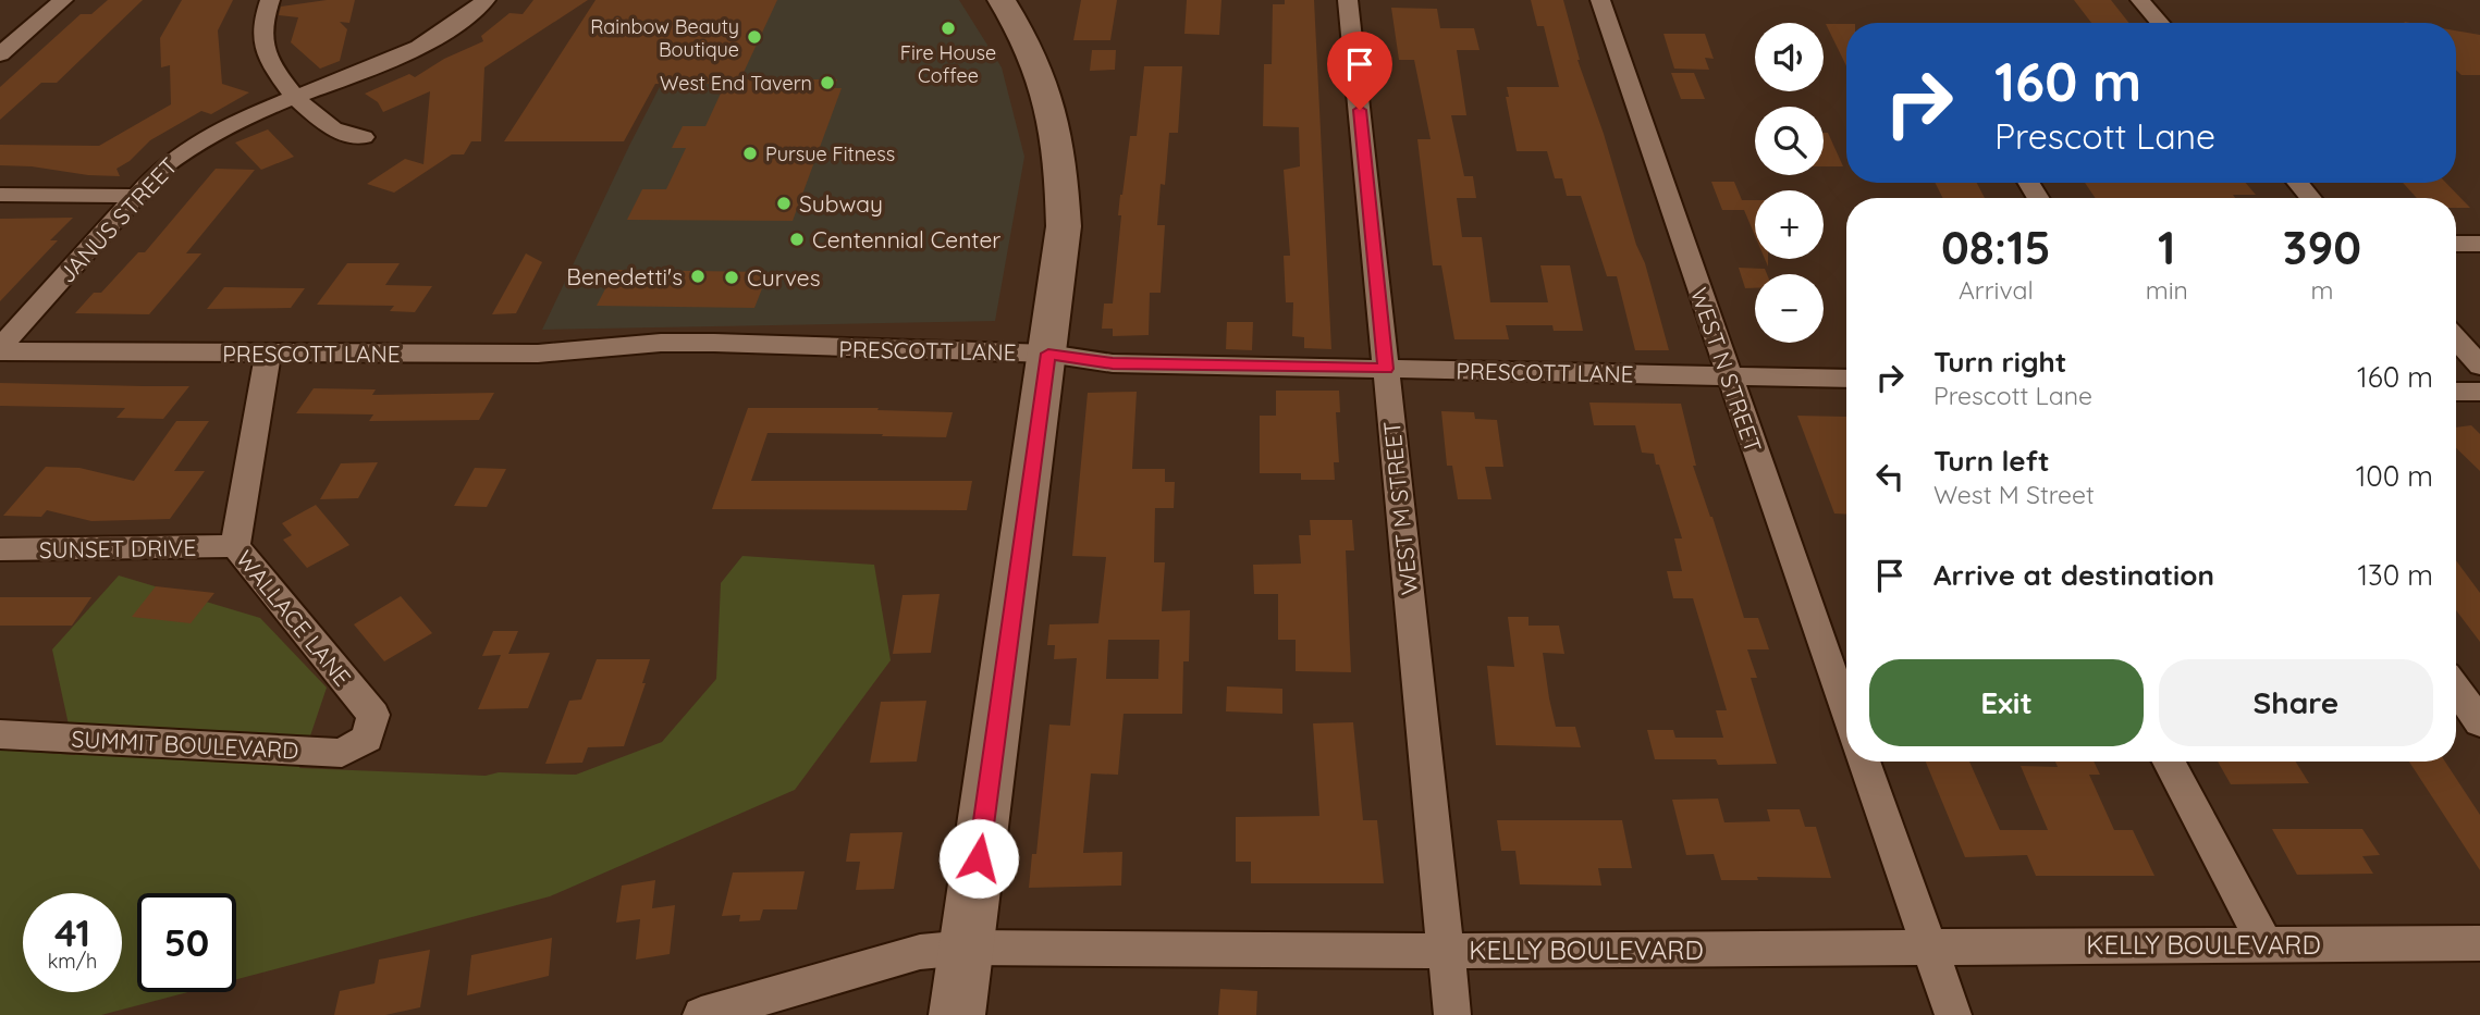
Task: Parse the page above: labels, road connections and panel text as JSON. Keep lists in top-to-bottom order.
{
  "streets": {
    "street": [
      "JANUS STREET",
      "PRESCOTT LANE",
      "WEST N STREET",
      "WEST M STREET",
      "SUNSET DRIVE",
      "WALLACE LANE",
      "SUMMIT BOULEVARD",
      "KELLY BOULEVARD"
    ]
  },
  "crossings": [
    ["JANUS STREET", "PRESCOTT LANE"],
    ["PRESCOTT LANE", "WEST N STREET"],
    ["PRESCOTT LANE", "WEST M STREET"],
    ["PRESCOTT LANE", "WALLACE LANE"],
    ["WEST M STREET", "KELLY BOULEVARD"],
    ["SUNSET DRIVE", "WALLACE LANE"],
    ["WALLACE LANE", "SUMMIT BOULEVARD"]
  ],
  "places": [
    "Fire House Coffee",
    "Rainbow Beauty Boutique",
    "West End Tavern",
    "Pursue Fitness",
    "Subway",
    "Centennial Center",
    "Benedetti's",
    "Curves"
  ],
  "page": {
    "map_buttons": ["+", "−"],
    "turn": ["160 m", "Prescott Lane"],
    "eta": [
      "08:15",
      "Arrival",
      "1",
      "min",
      "390",
      "m"
    ],
    "list": [
      {
        "name": "Turn right",
        "note": "Prescott Lane",
        "value": "160 m"
      },
      {
        "name": "Turn left",
        "note": "West M Street",
        "value": "100 m"
      },
      {
        "name": "Arrive at destination",
        "value": "130 m"
      }
    ],
    "buttons": ["Exit", "Share"],
    "speed": "41 km/h",
    "limit": "50"
  }
}
